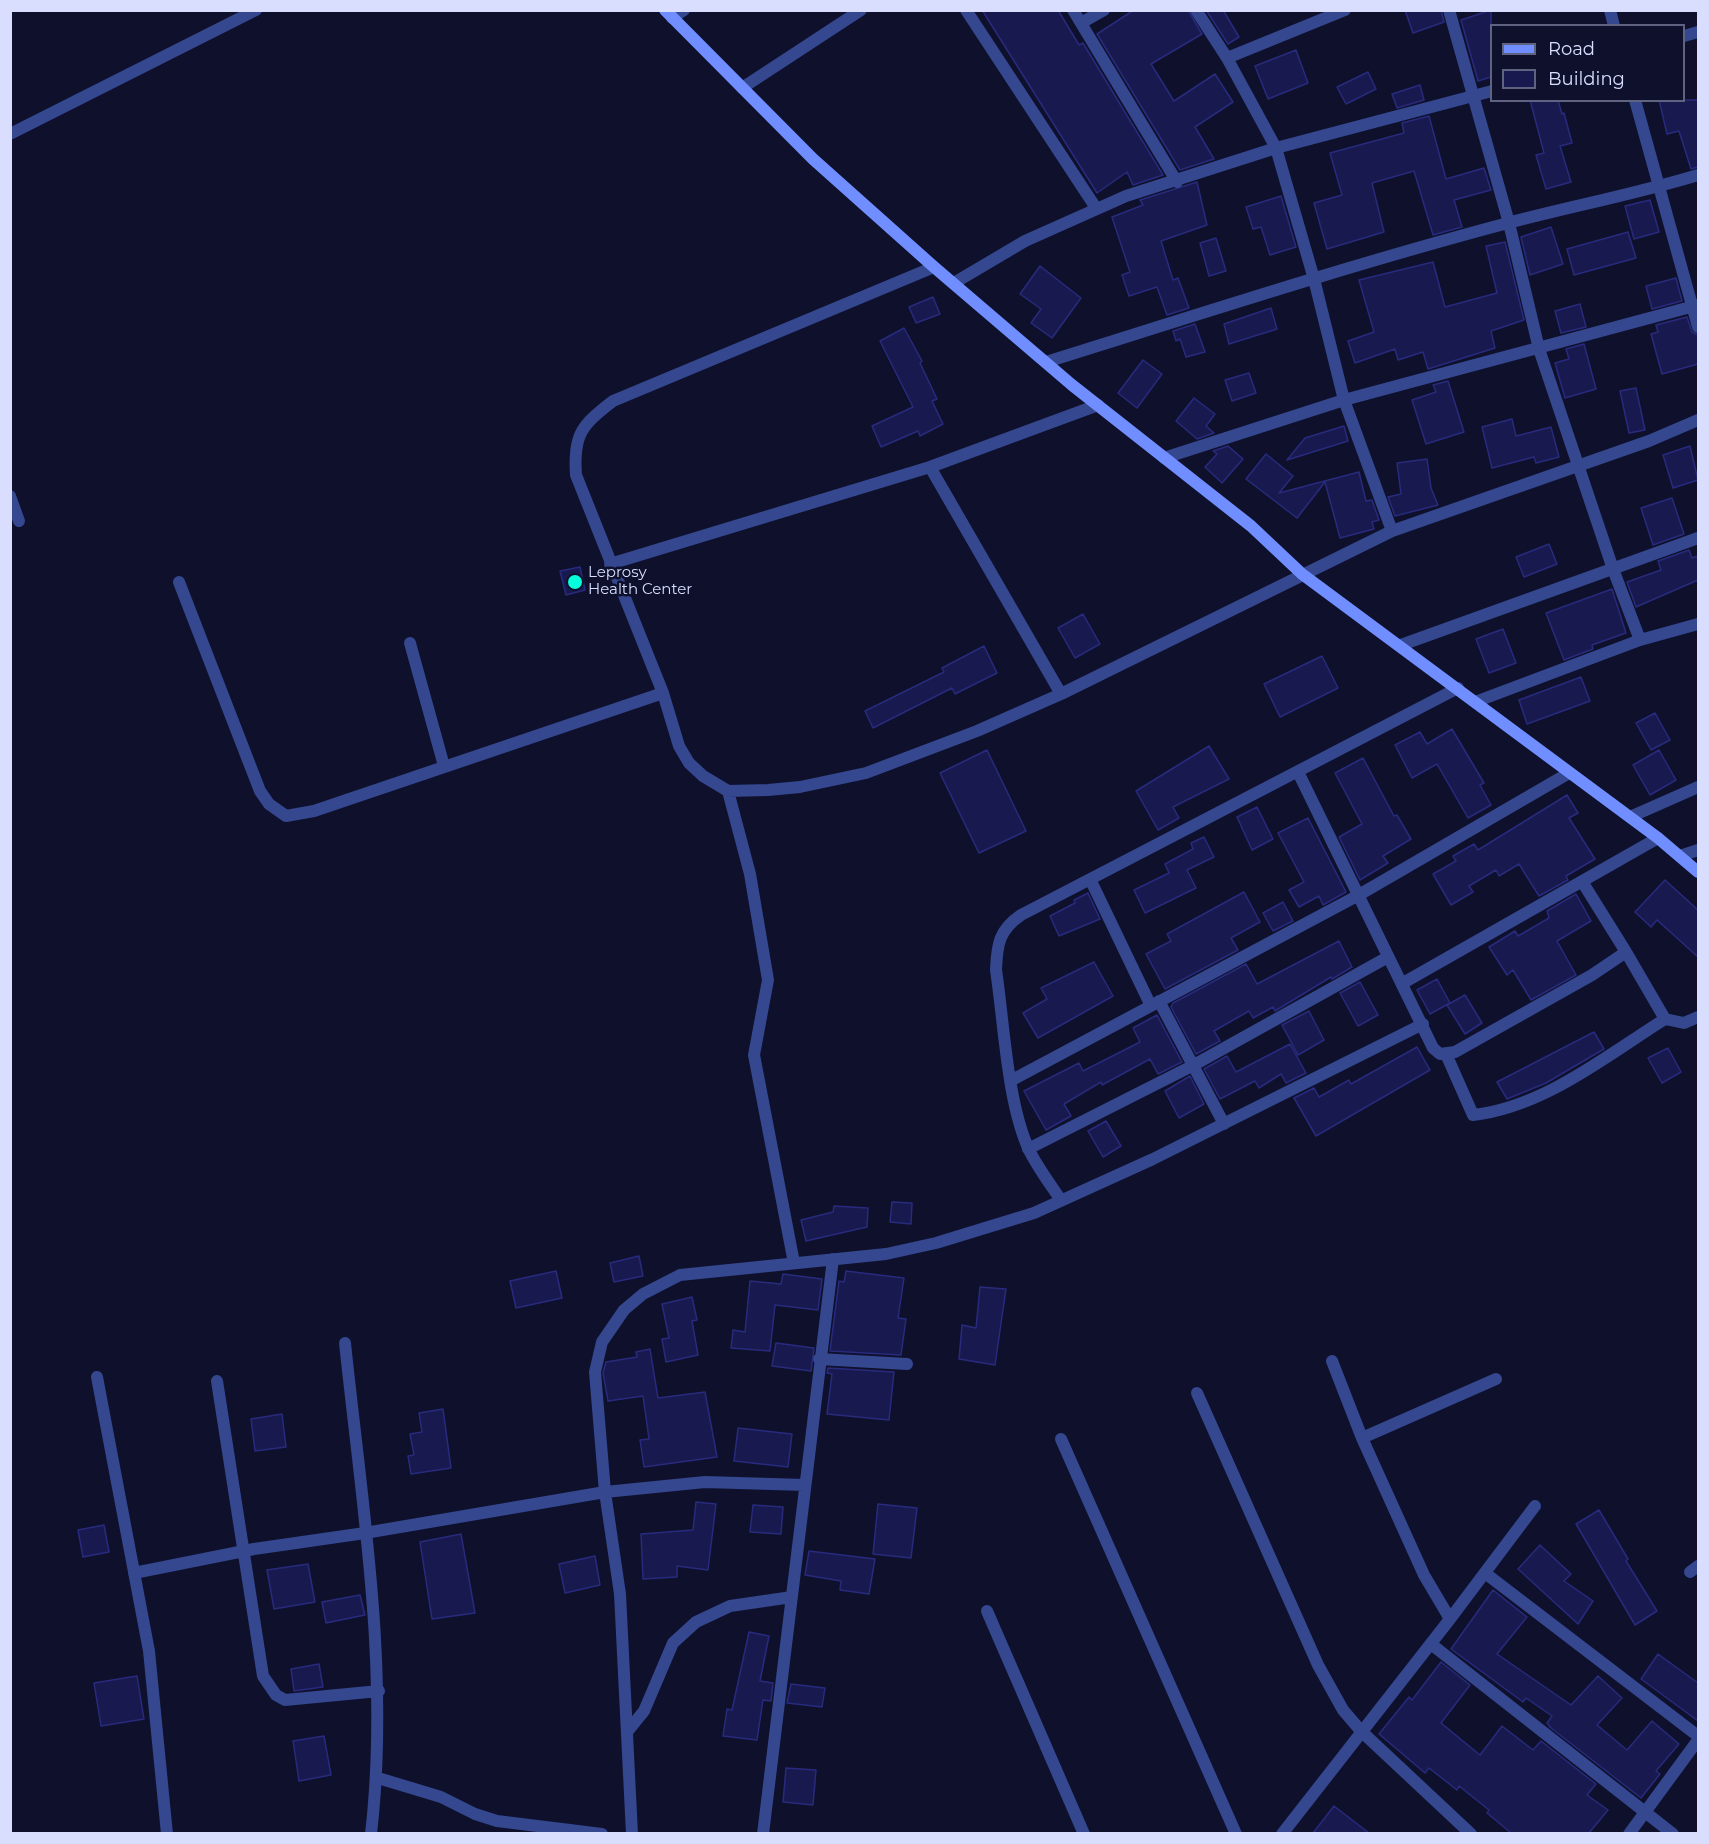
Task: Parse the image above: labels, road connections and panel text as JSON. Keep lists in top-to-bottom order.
{
  "places": ["Leprosy Health Center"],
  "legend": ["Road", "Building"]
}
